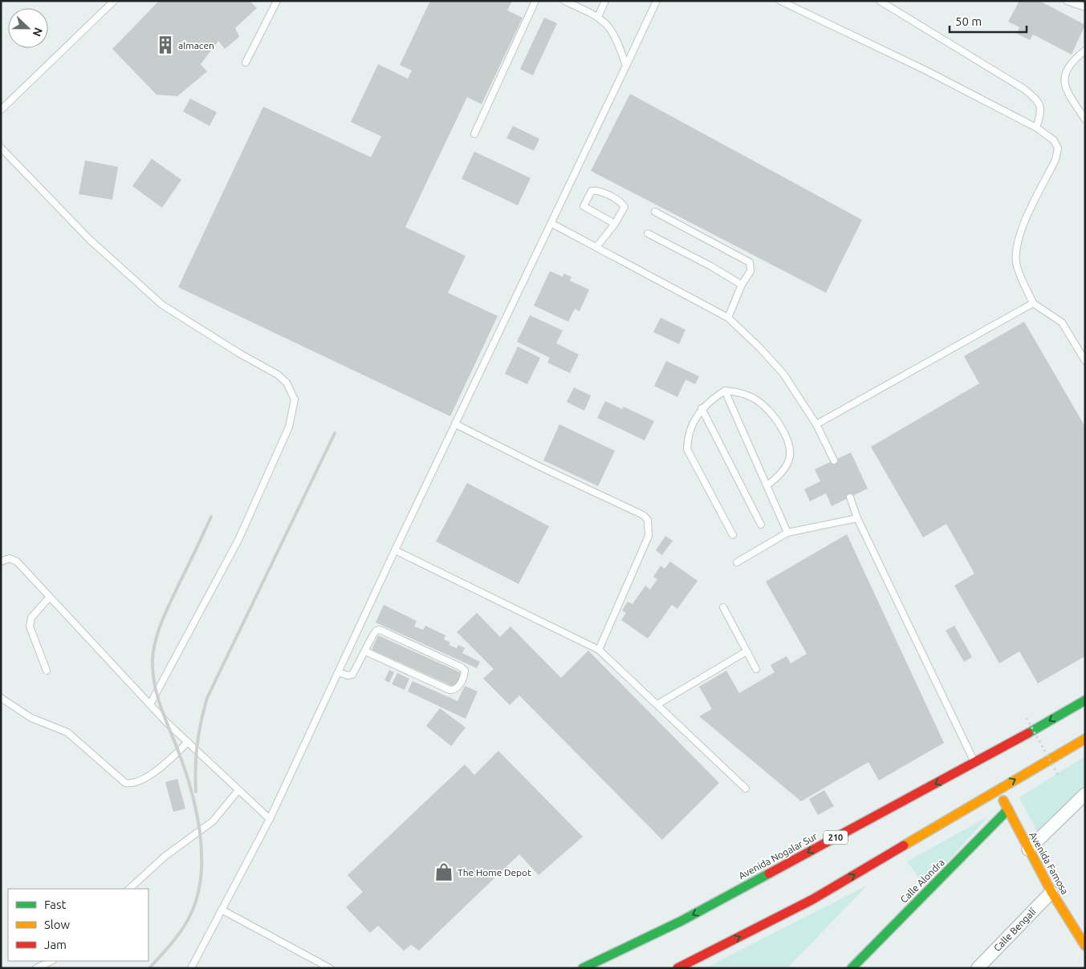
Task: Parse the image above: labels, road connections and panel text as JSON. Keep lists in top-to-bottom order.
{
  "streets": {
    "main road": [
      "210",
      "Avenida Nogalar Sur",
      "Avenida Famosa",
      "Calle Alondra"
    ],
    "street": ["Calle Bengalí"]
  },
  "crossings": [
    ["Avenida Famosa", "Calle Alondra"],
    ["Avenida Famosa", "Calle Bengalí"]
  ],
  "places": {
    "building": ["almacen"],
    "shop": ["The Home Depot"]
  },
  "legend": ["Fast", "Slow", "Jam"],
  "scale_bar": "50 m",
  "north": "right"
}
